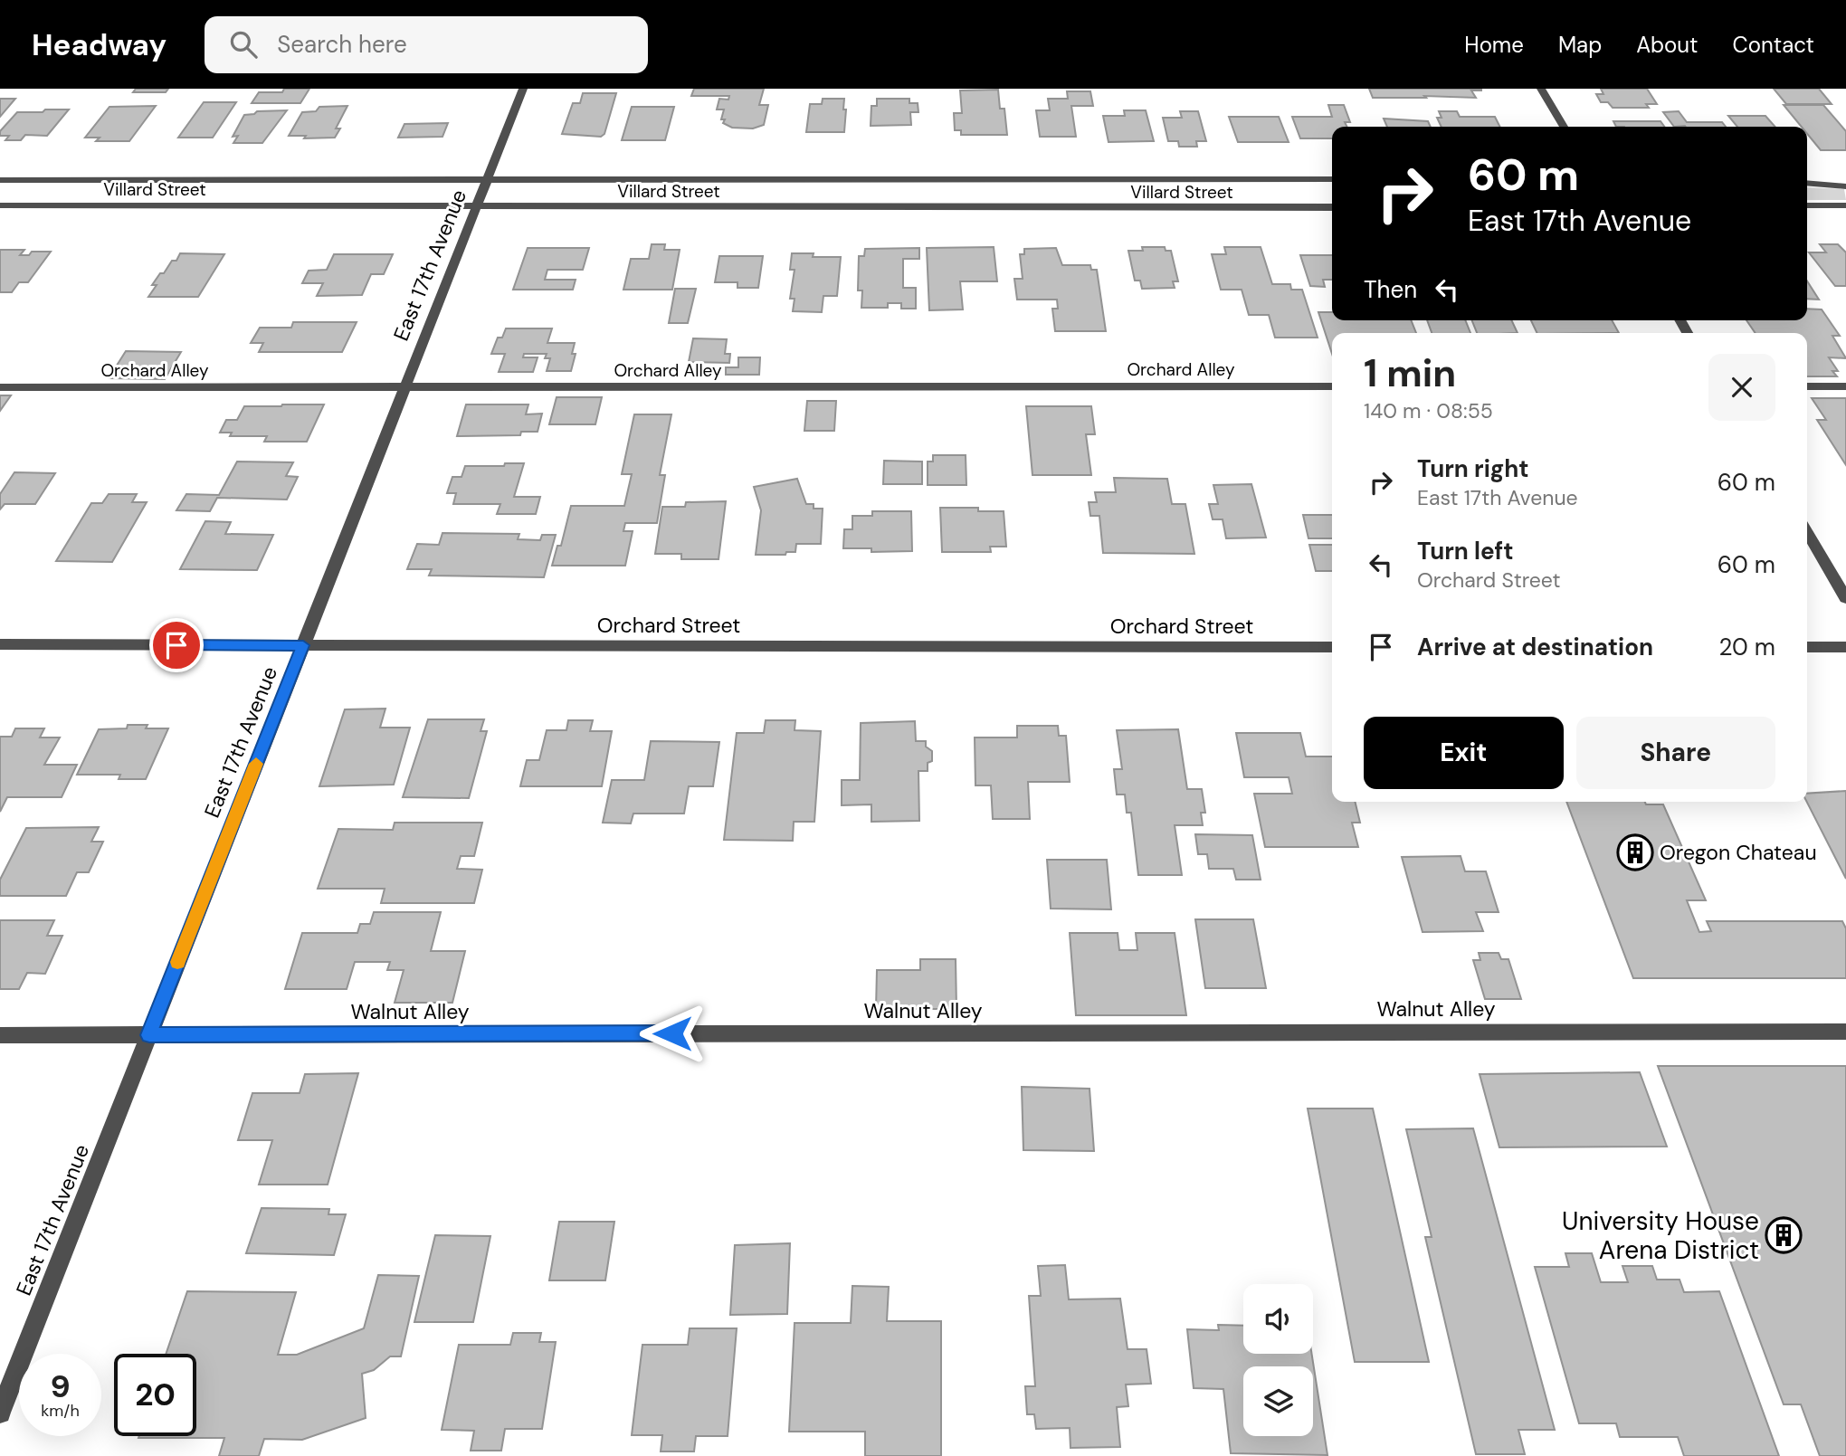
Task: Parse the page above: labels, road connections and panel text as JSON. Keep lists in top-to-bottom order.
{
  "streets": {
    "street": [
      "Villard Street",
      "East 17th Avenue",
      "Orchard Alley",
      "Orchard Street",
      "Walnut Alley"
    ]
  },
  "crossings": [
    ["Villard Street", "East 17th Avenue"],
    ["East 17th Avenue", "Orchard Alley"],
    ["East 17th Avenue", "Orchard Street"],
    ["East 17th Avenue", "Walnut Alley"]
  ],
  "places": {
    "building": ["Oregon Chateau", "University House Arena District"]
  },
  "page": {
    "header": "Headway",
    "search": "Search here",
    "nav": [
      "Home",
      "Map",
      "About",
      "Contact"
    ],
    "turn": ["60 m", "East 17th Avenue"],
    "then": "Then",
    "heading": ["1 min", "140 m · 08:55"],
    "list": [
      {
        "name": "Turn right",
        "note": "East 17th Avenue",
        "value": "60 m"
      },
      {
        "name": "Turn left",
        "note": "Orchard Street",
        "value": "60 m"
      },
      {
        "name": "Arrive at destination",
        "value": "20 m"
      }
    ],
    "buttons": ["Exit", "Share"],
    "speed": "9 km/h",
    "limit": "20"
  }
}
